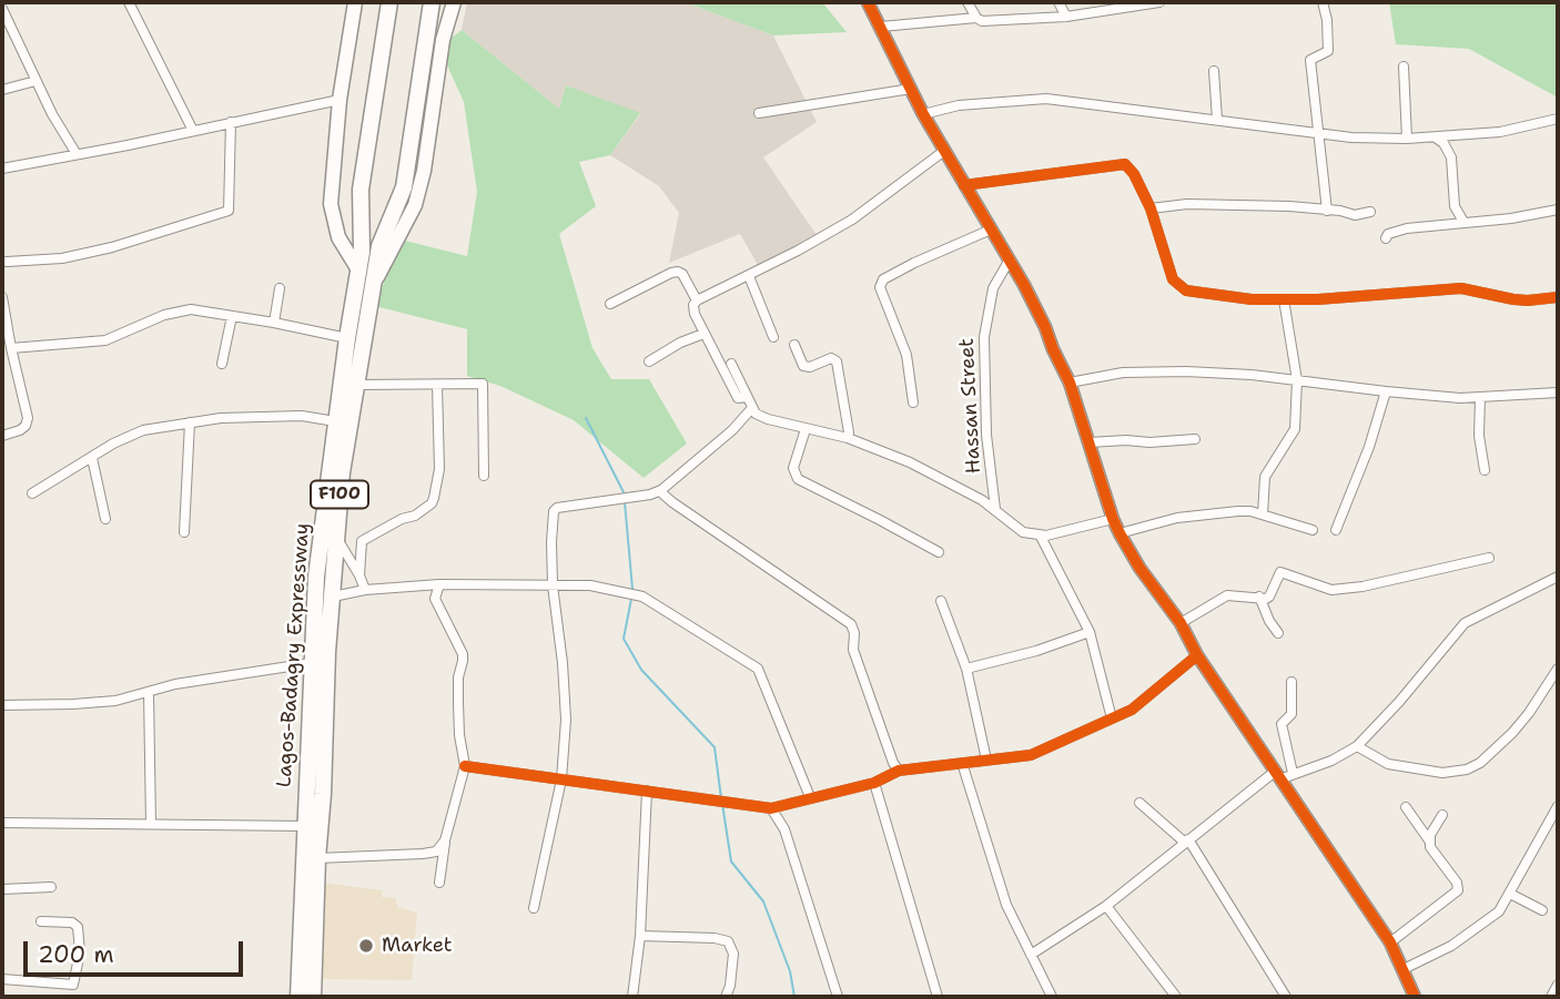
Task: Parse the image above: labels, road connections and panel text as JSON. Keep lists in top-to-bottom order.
{
  "streets": {
    "highway": ["F100", "Lagos-Badagry Expressway"],
    "street": ["Hassan Street"]
  },
  "places": ["Market"],
  "scale_bar": "200 m"
}
